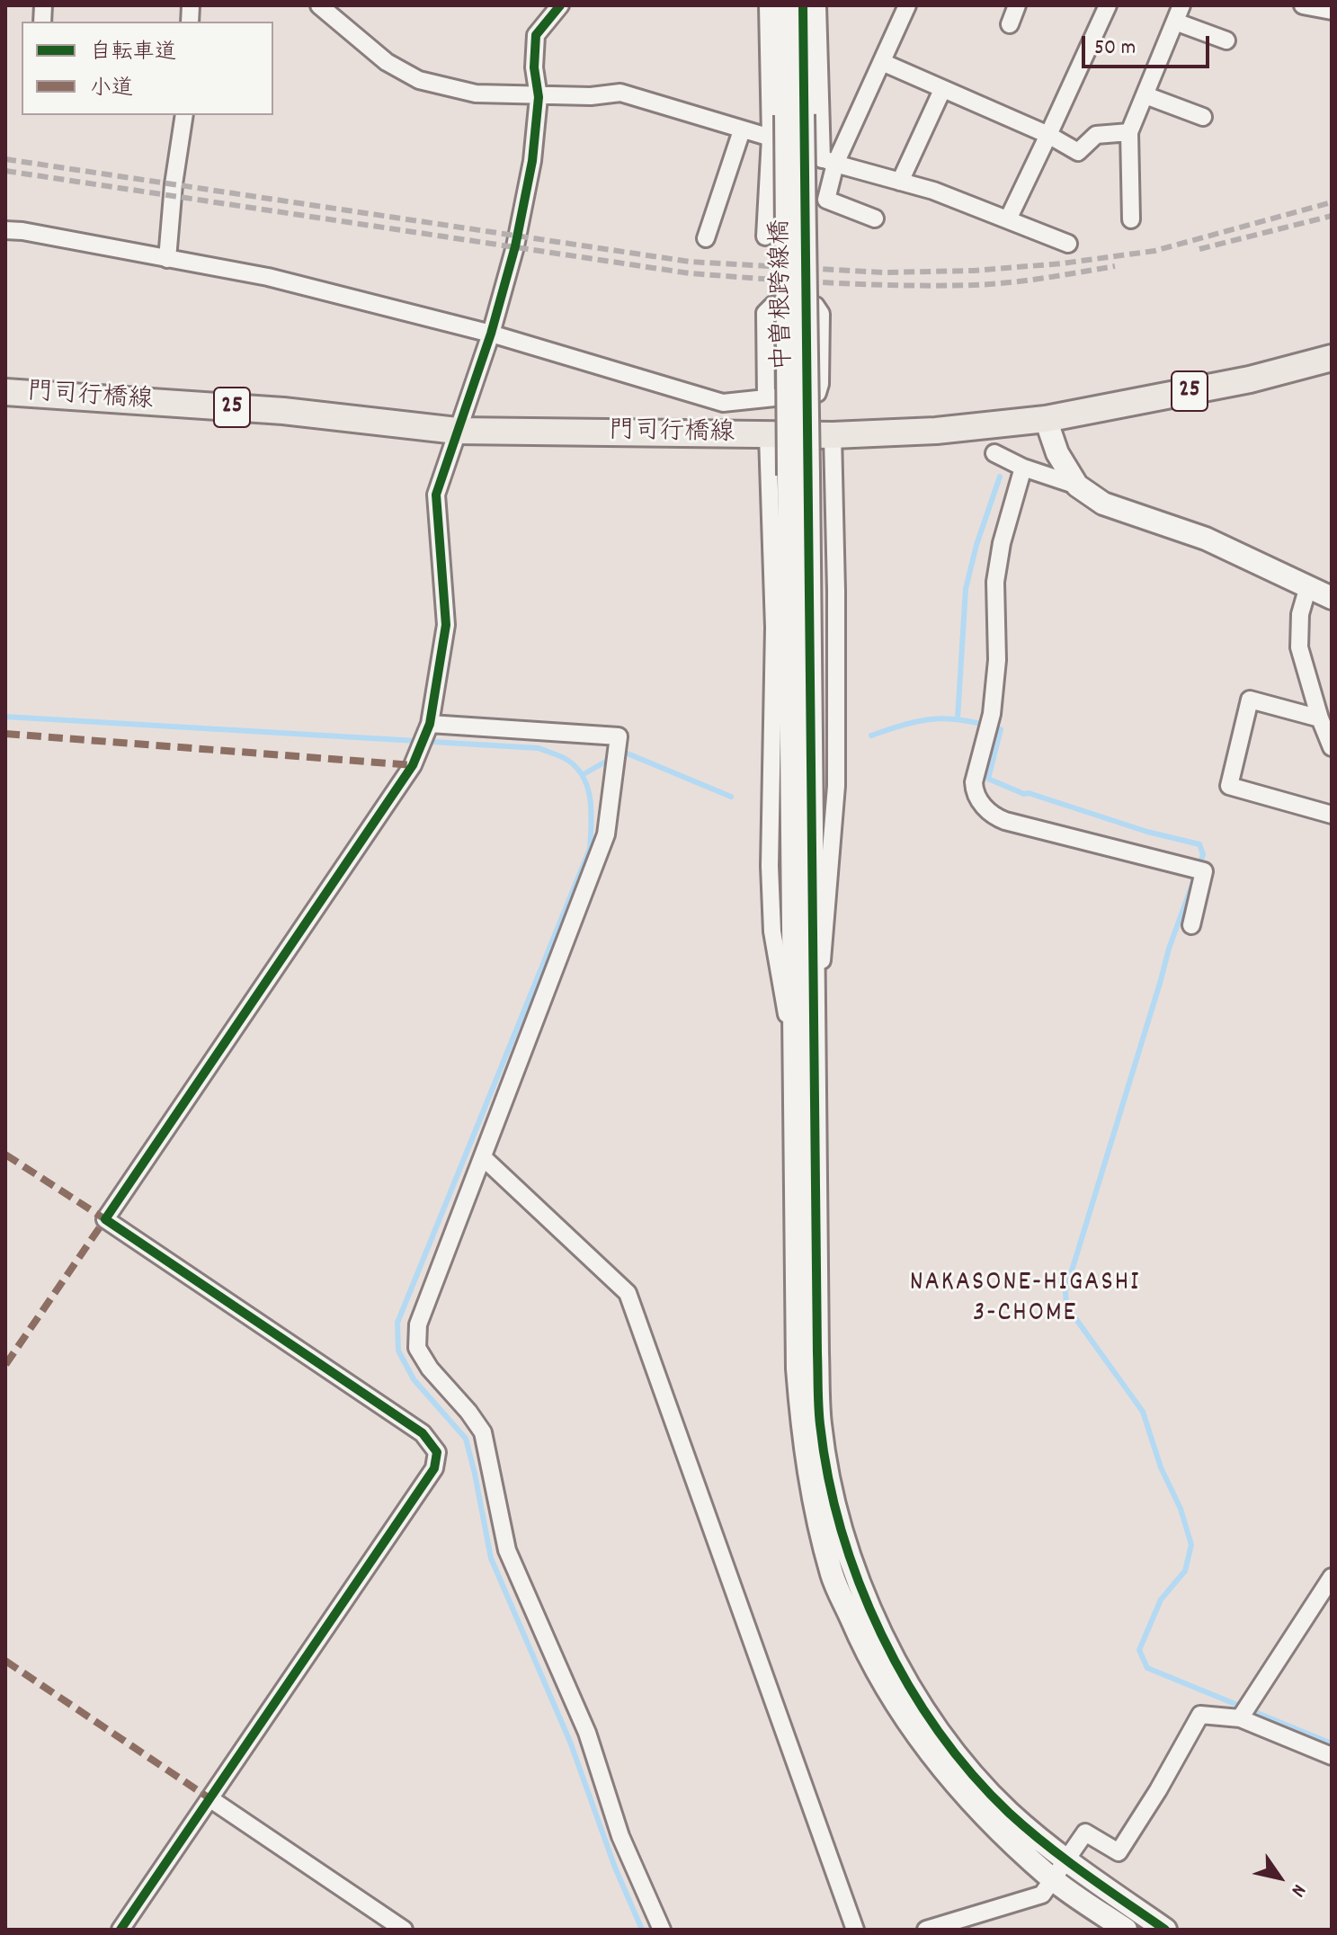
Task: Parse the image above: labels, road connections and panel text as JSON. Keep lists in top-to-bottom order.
{
  "streets": {
    "main road": ["25", "門司行橋線"],
    "street": ["中曽根跨線橋"]
  },
  "districts": ["NAKASONE-HIGASHI 3-CHOME"],
  "legend": ["自転車道", "小道"],
  "scale_bar": "50 m",
  "north": "bottom right"
}
